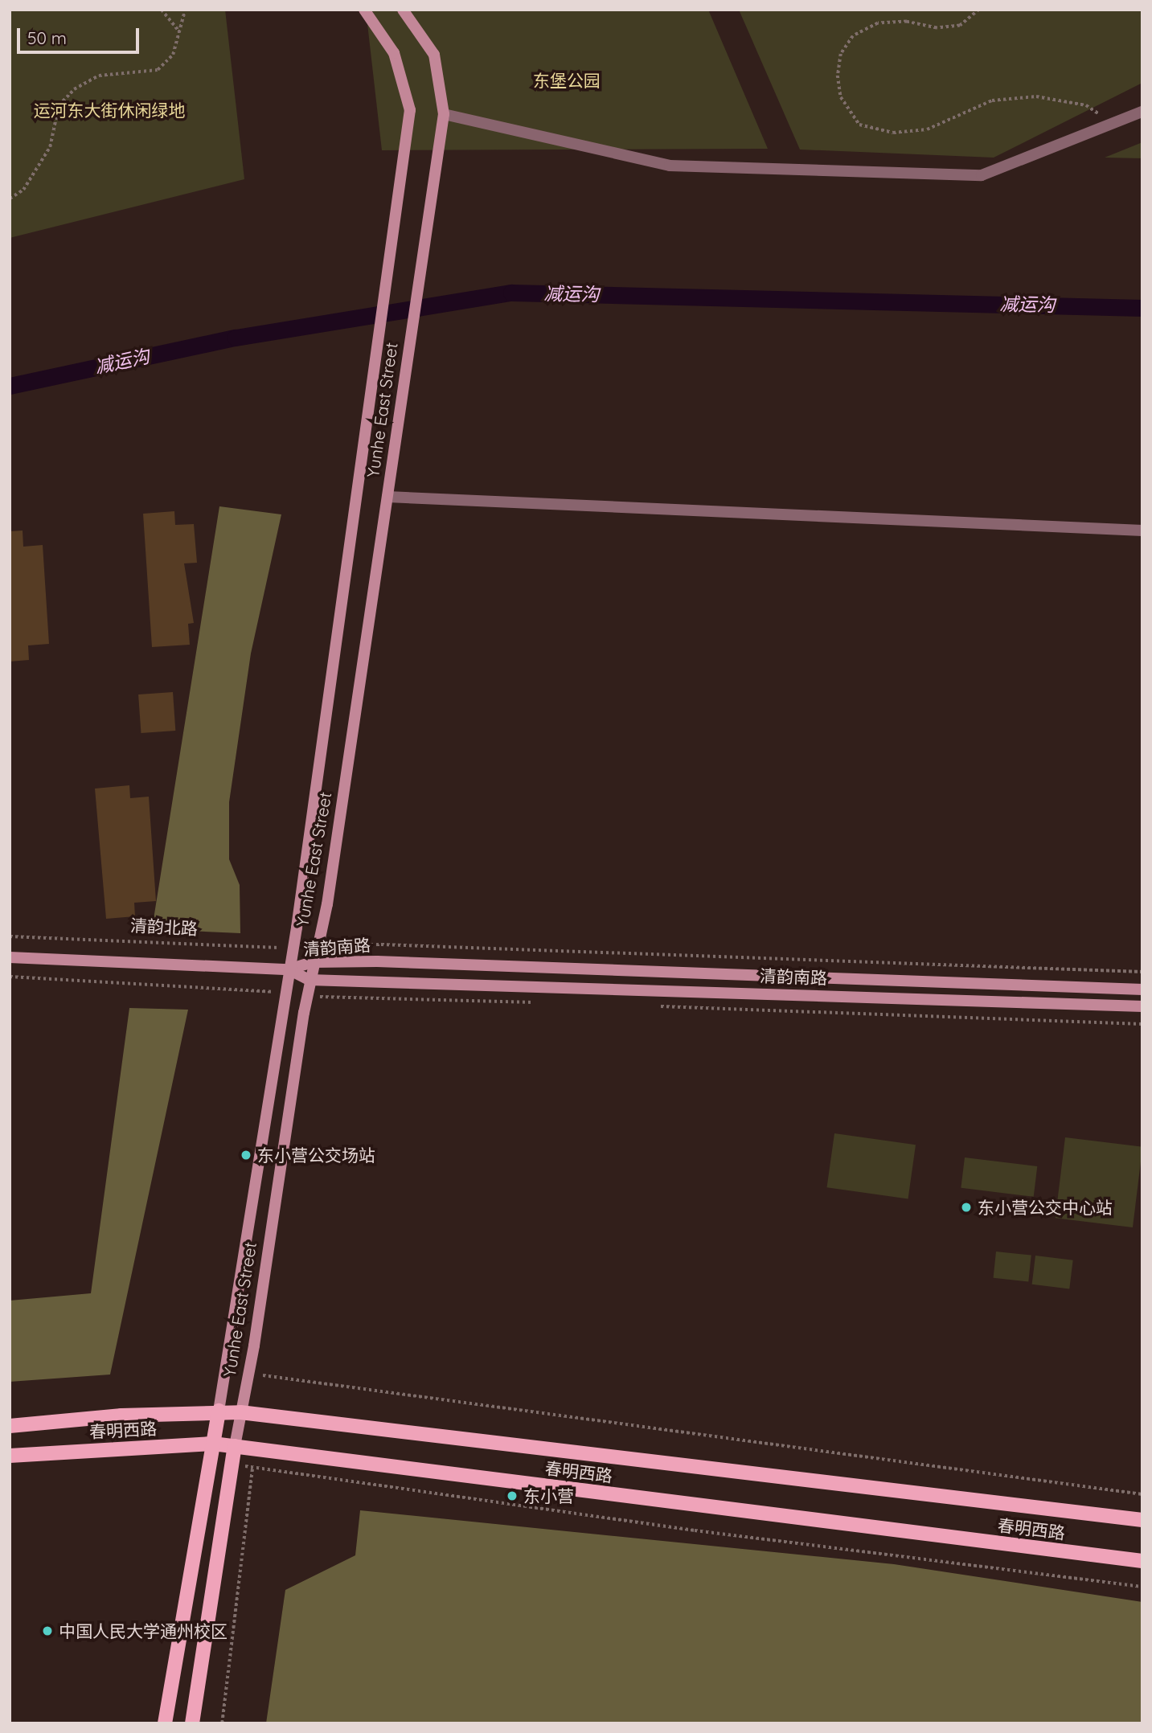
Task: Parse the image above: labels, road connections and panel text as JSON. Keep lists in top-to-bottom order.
{
  "streets": {
    "main road": ["Yunhe East Street", "清韵南路", "春明西路"],
    "path": ["清韵北路"]
  },
  "crossings": [
    ["Yunhe East Street", "清韵北路"],
    ["Yunhe East Street", "清韵南路"],
    ["Yunhe East Street", "春明西路"]
  ],
  "water": ["减运沟"],
  "parks": ["东堡公园", "运河东大街休闲绿地"],
  "places": [
    "东小营公交场站",
    "东小营公交中心站",
    "东小营",
    "中国人民大学通州校区"
  ],
  "scale_bar": "50 m"
}
